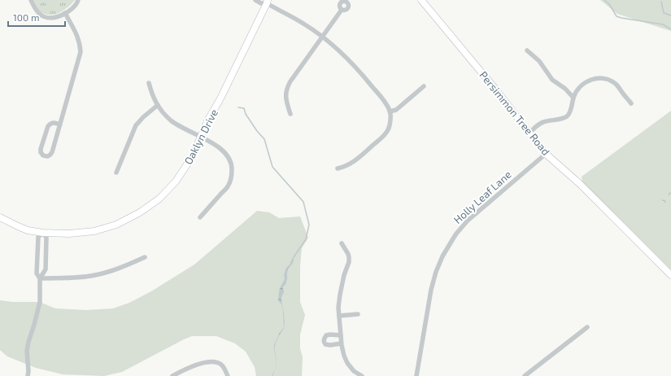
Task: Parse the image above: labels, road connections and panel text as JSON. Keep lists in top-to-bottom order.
{
  "streets": {
    "street": ["Persimmon Tree Road", "Oaklyn Drive", "Holly Leaf Lane"]
  },
  "crossings": [
    ["Persimmon Tree Road", "Holly Leaf Lane"]
  ],
  "scale_bar": "100 m"
}
